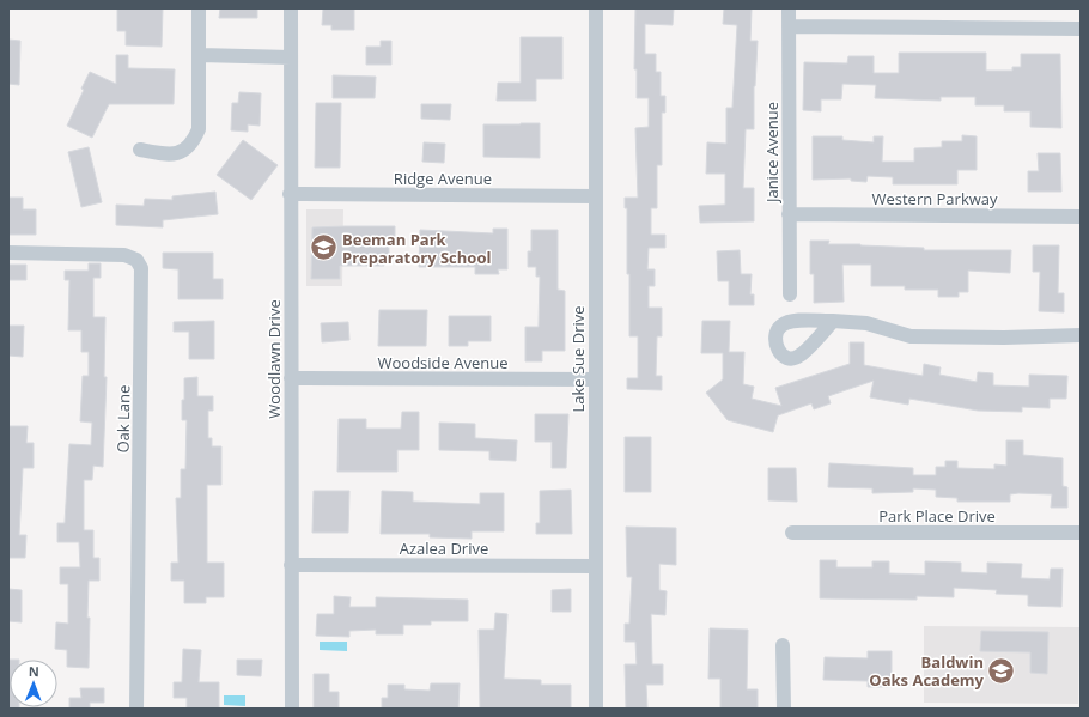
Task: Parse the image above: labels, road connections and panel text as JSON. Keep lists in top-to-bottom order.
{
  "streets": {
    "street": [
      "Janice Avenue",
      "Ridge Avenue",
      "Western Parkway",
      "Woodlawn Drive",
      "Lake Sue Drive",
      "Woodside Avenue",
      "Oak Lane",
      "Park Place Drive",
      "Azalea Drive"
    ]
  },
  "crossings": [
    ["Janice Avenue", "Western Parkway"],
    ["Ridge Avenue", "Woodlawn Drive"],
    ["Ridge Avenue", "Lake Sue Drive"],
    ["Woodlawn Drive", "Woodside Avenue"],
    ["Woodlawn Drive", "Azalea Drive"],
    ["Lake Sue Drive", "Woodside Avenue"],
    ["Lake Sue Drive", "Azalea Drive"]
  ],
  "places": {
    "school or university": ["Beeman Park Preparatory School", "Baldwin Oaks Academy"]
  },
  "north": "top"
}
